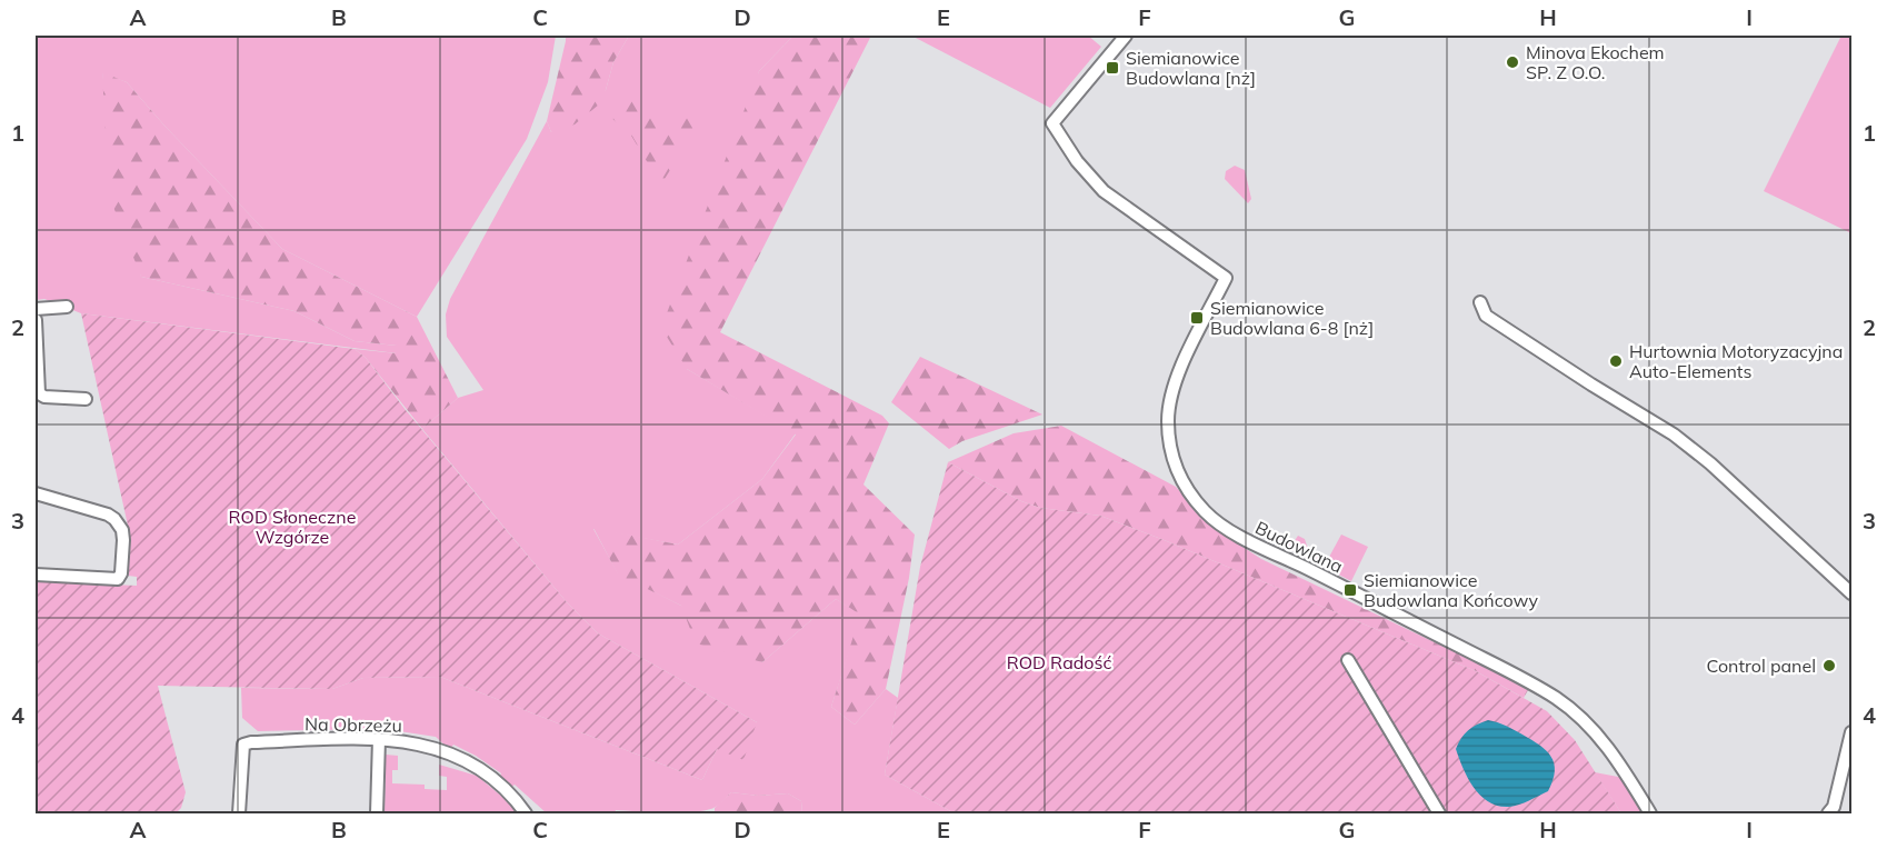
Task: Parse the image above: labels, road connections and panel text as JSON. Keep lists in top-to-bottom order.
{
  "streets": {
    "street": ["Budowlana", "Na Obrzeżu"]
  },
  "parks": ["ROD Słoneczne Wzgórze", "ROD Radość"],
  "places": {
    "other": ["Minova Ekochem SP. Z O.O.", "Hurtownia Motoryzacyjna Auto-Elements", "Control panel"],
    "transit": ["Siemianowice Budowlana [nż]", "Siemianowice Budowlana 6-8 [nż]", "Siemianowice Budowlana Końcowy"]
  },
  "grid": {
    "columns": [
      "A",
      "B",
      "C",
      "D",
      "E",
      "F",
      "G",
      "H",
      "I"
    ],
    "rows": [
      "1",
      "2",
      "3",
      "4"
    ]
  }
}
